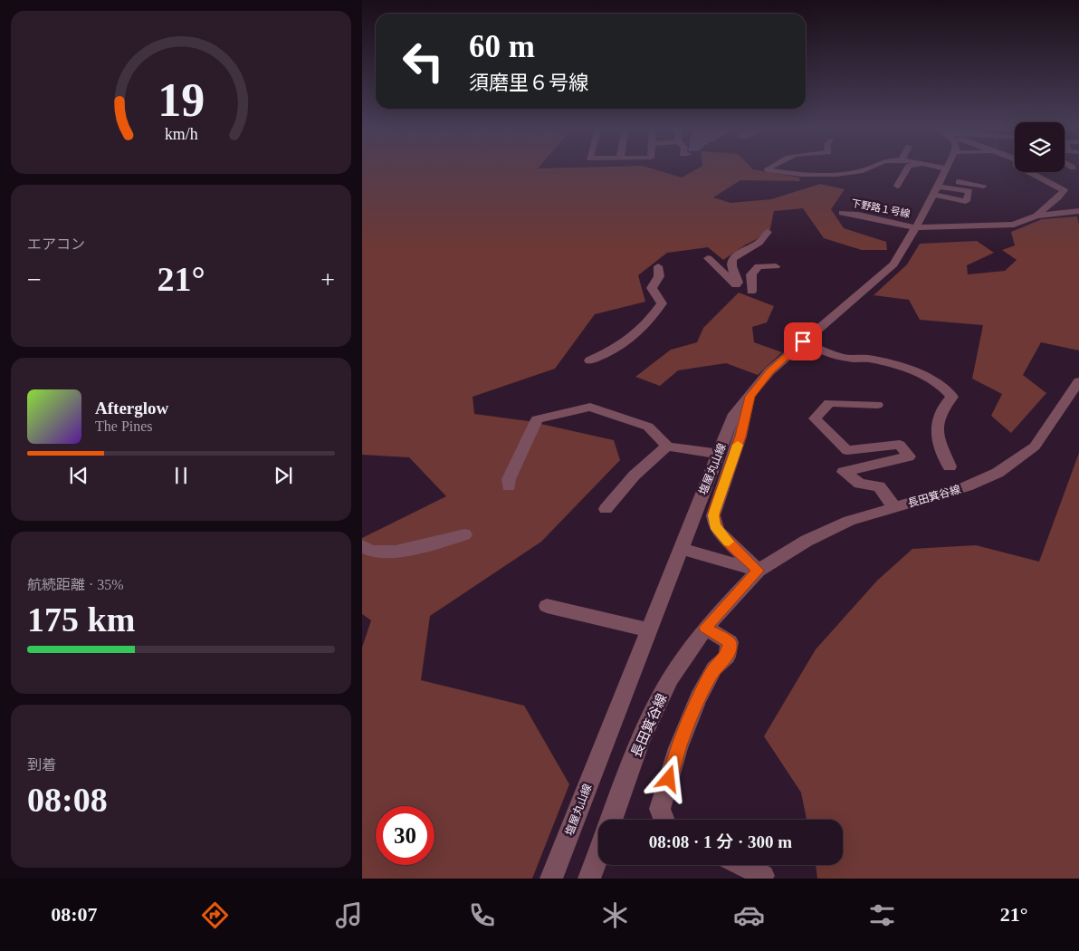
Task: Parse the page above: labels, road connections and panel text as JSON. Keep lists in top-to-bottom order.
{
  "streets": {
    "street": ["下野路１号線", "塩屋丸山線", "長田箕谷線"]
  },
  "crossings": [
    ["下野路１号線", "塩屋丸山線"]
  ],
  "page": {
    "turn": ["60 m", "須磨里６号線"],
    "tile": [
      "エアコン",
      ["航続距離 · 35%", "175 km"],
      ["到着", "08:08"]
    ],
    "heat": ["−", "21°", "+"],
    "song": ["Afterglow", "The Pines"],
    "limit": "30",
    "trip": "08:08 · 1 分 · 300 m",
    "tabs": ["08:07", "21°"],
    "gauge": ["19", "km/h"]
  }
}
